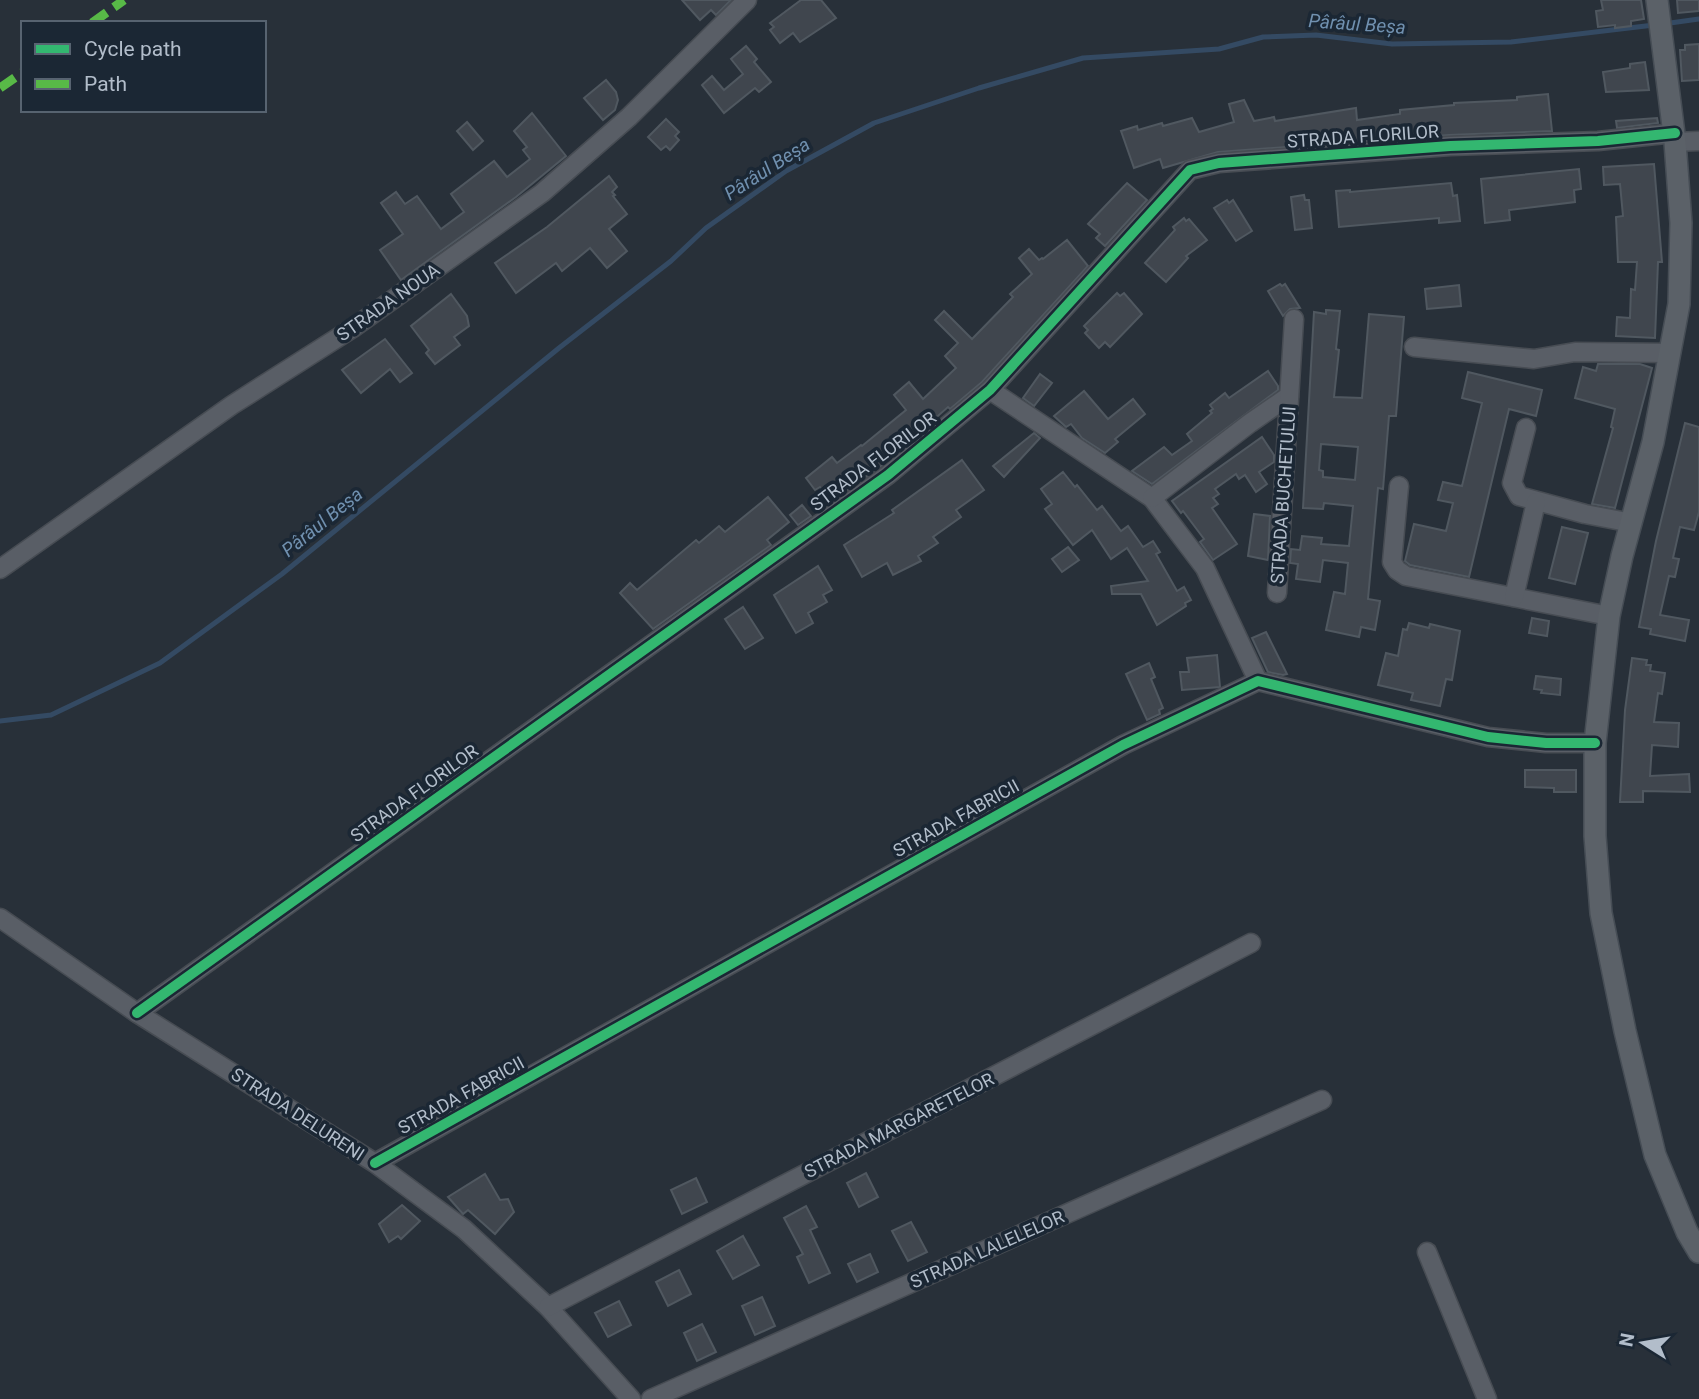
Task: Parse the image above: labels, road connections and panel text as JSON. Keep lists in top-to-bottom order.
{
  "streets": {
    "street": [
      "STRADA FLORILOR",
      "STRADA NOUA",
      "STRADA BUCHETULUI",
      "STRADA FABRICII",
      "STRADA DELURENI",
      "STRADA MARGARETELOR",
      "STRADA LALELELOR"
    ]
  },
  "crossings": [
    ["STRADA FLORILOR", "STRADA DELURENI"],
    ["STRADA FABRICII", "STRADA DELURENI"],
    ["STRADA DELURENI", "STRADA MARGARETELOR"]
  ],
  "water": ["Pârâul Beșa"],
  "legend": ["Cycle path", "Path"],
  "north": "left"
}
